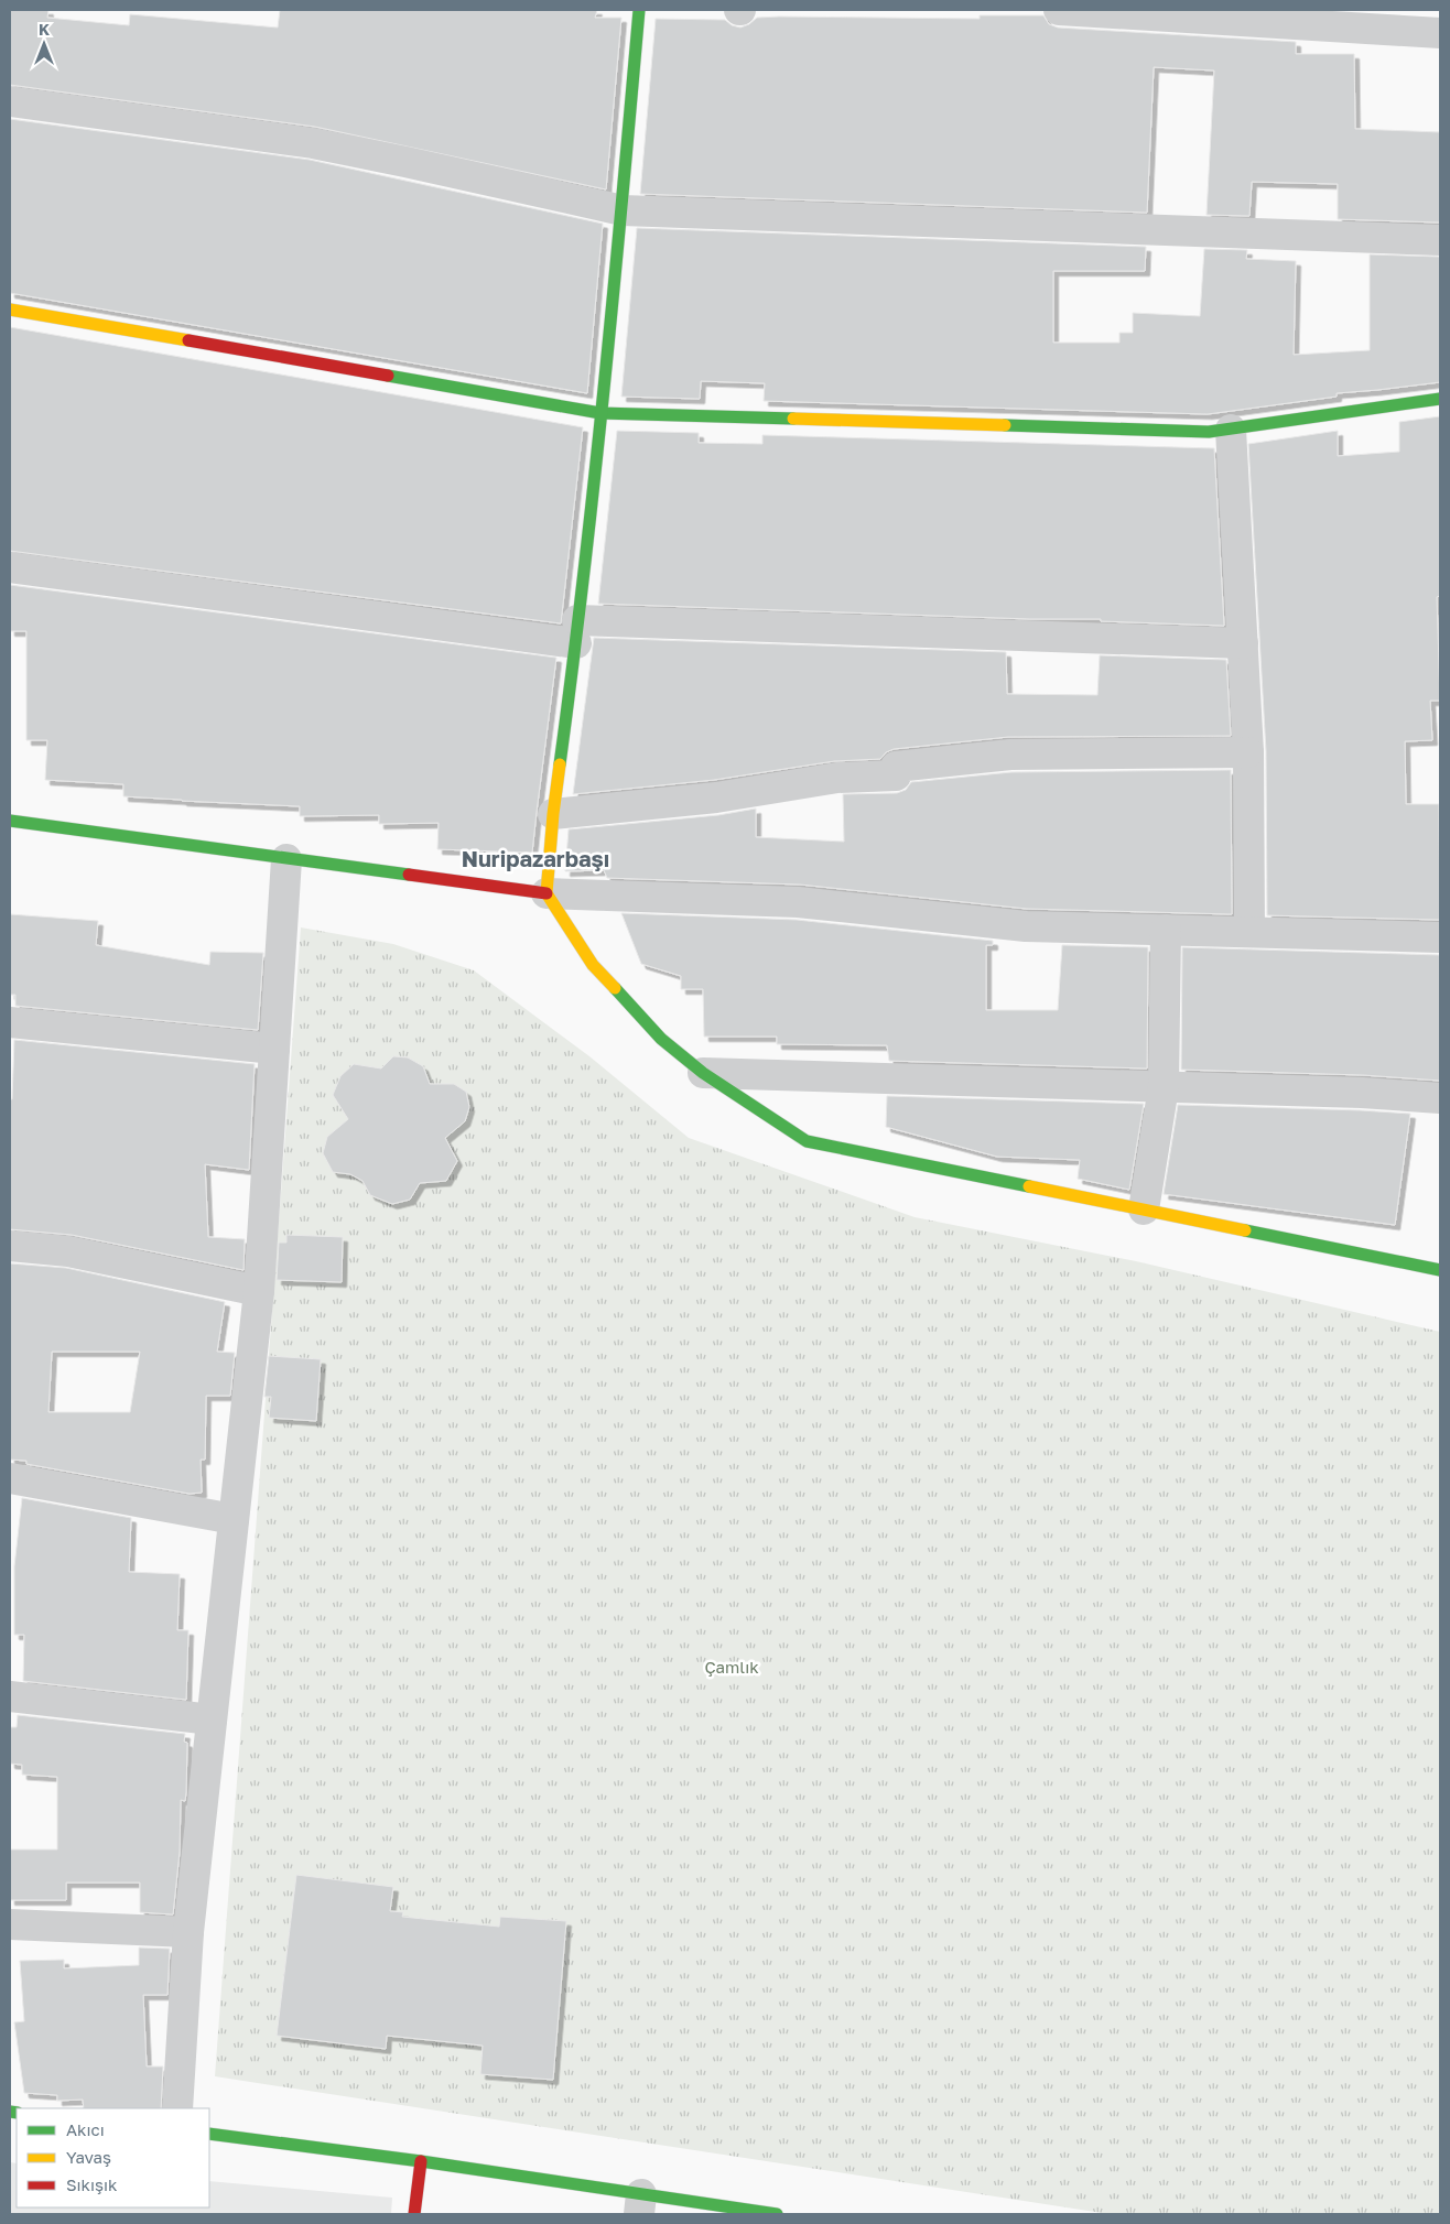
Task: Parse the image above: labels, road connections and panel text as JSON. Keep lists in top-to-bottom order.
{
  "districts": ["Nuripazarbaşı"],
  "parks": ["Çamlık"],
  "legend": ["Akıcı", "Yavaş", "Sıkışık"],
  "north": "top"
}
